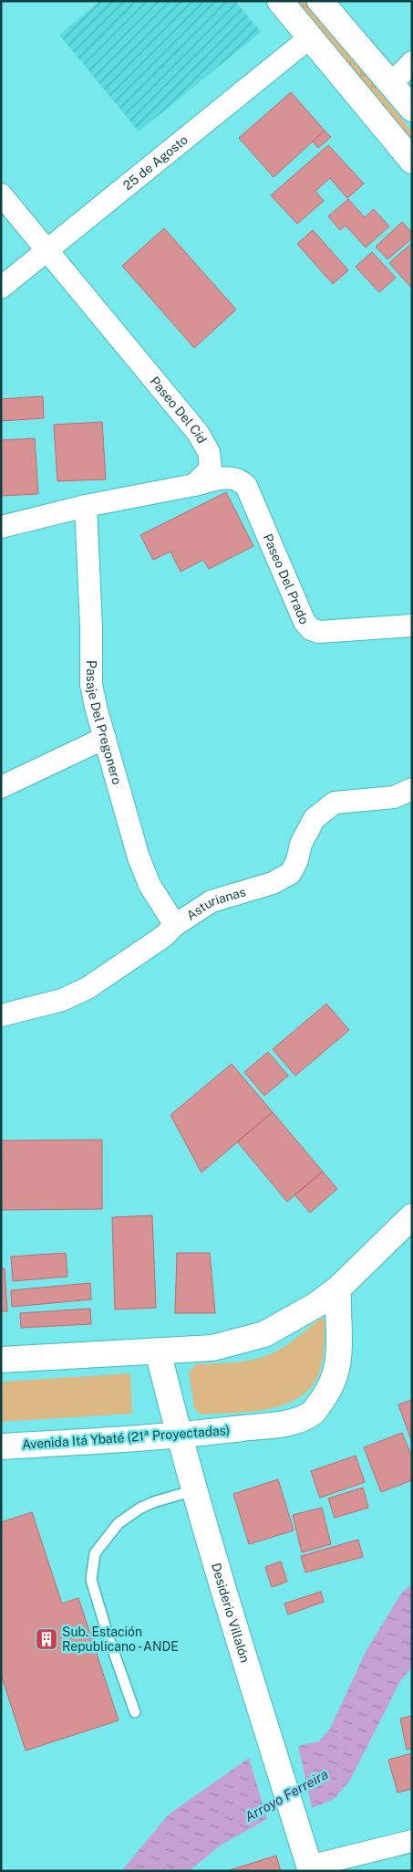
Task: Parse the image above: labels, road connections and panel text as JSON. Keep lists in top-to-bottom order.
{
  "streets": {
    "main road": ["Avenida Itá Ybaté (21ª Proyectadas)", "Desiderio Villalón"],
    "street": [
      "25 de Agosto",
      "Paseo Del Cid",
      "Paseo Del Prado",
      "Pasaje Del Pregonero",
      "Asturianas"
    ]
  },
  "crossings": [
    ["25 de Agosto", "Paseo Del Cid"],
    ["Paseo Del Cid", "Paseo Del Prado"],
    ["Pasaje Del Pregonero", "Asturianas"],
    ["Avenida Itá Ybaté (21ª Proyectadas)", "Desiderio Villalón"]
  ],
  "water": ["Arroyo Ferreira"],
  "places": {
    "building": ["Sub. Estación Republicano - ANDE"]
  }
}
